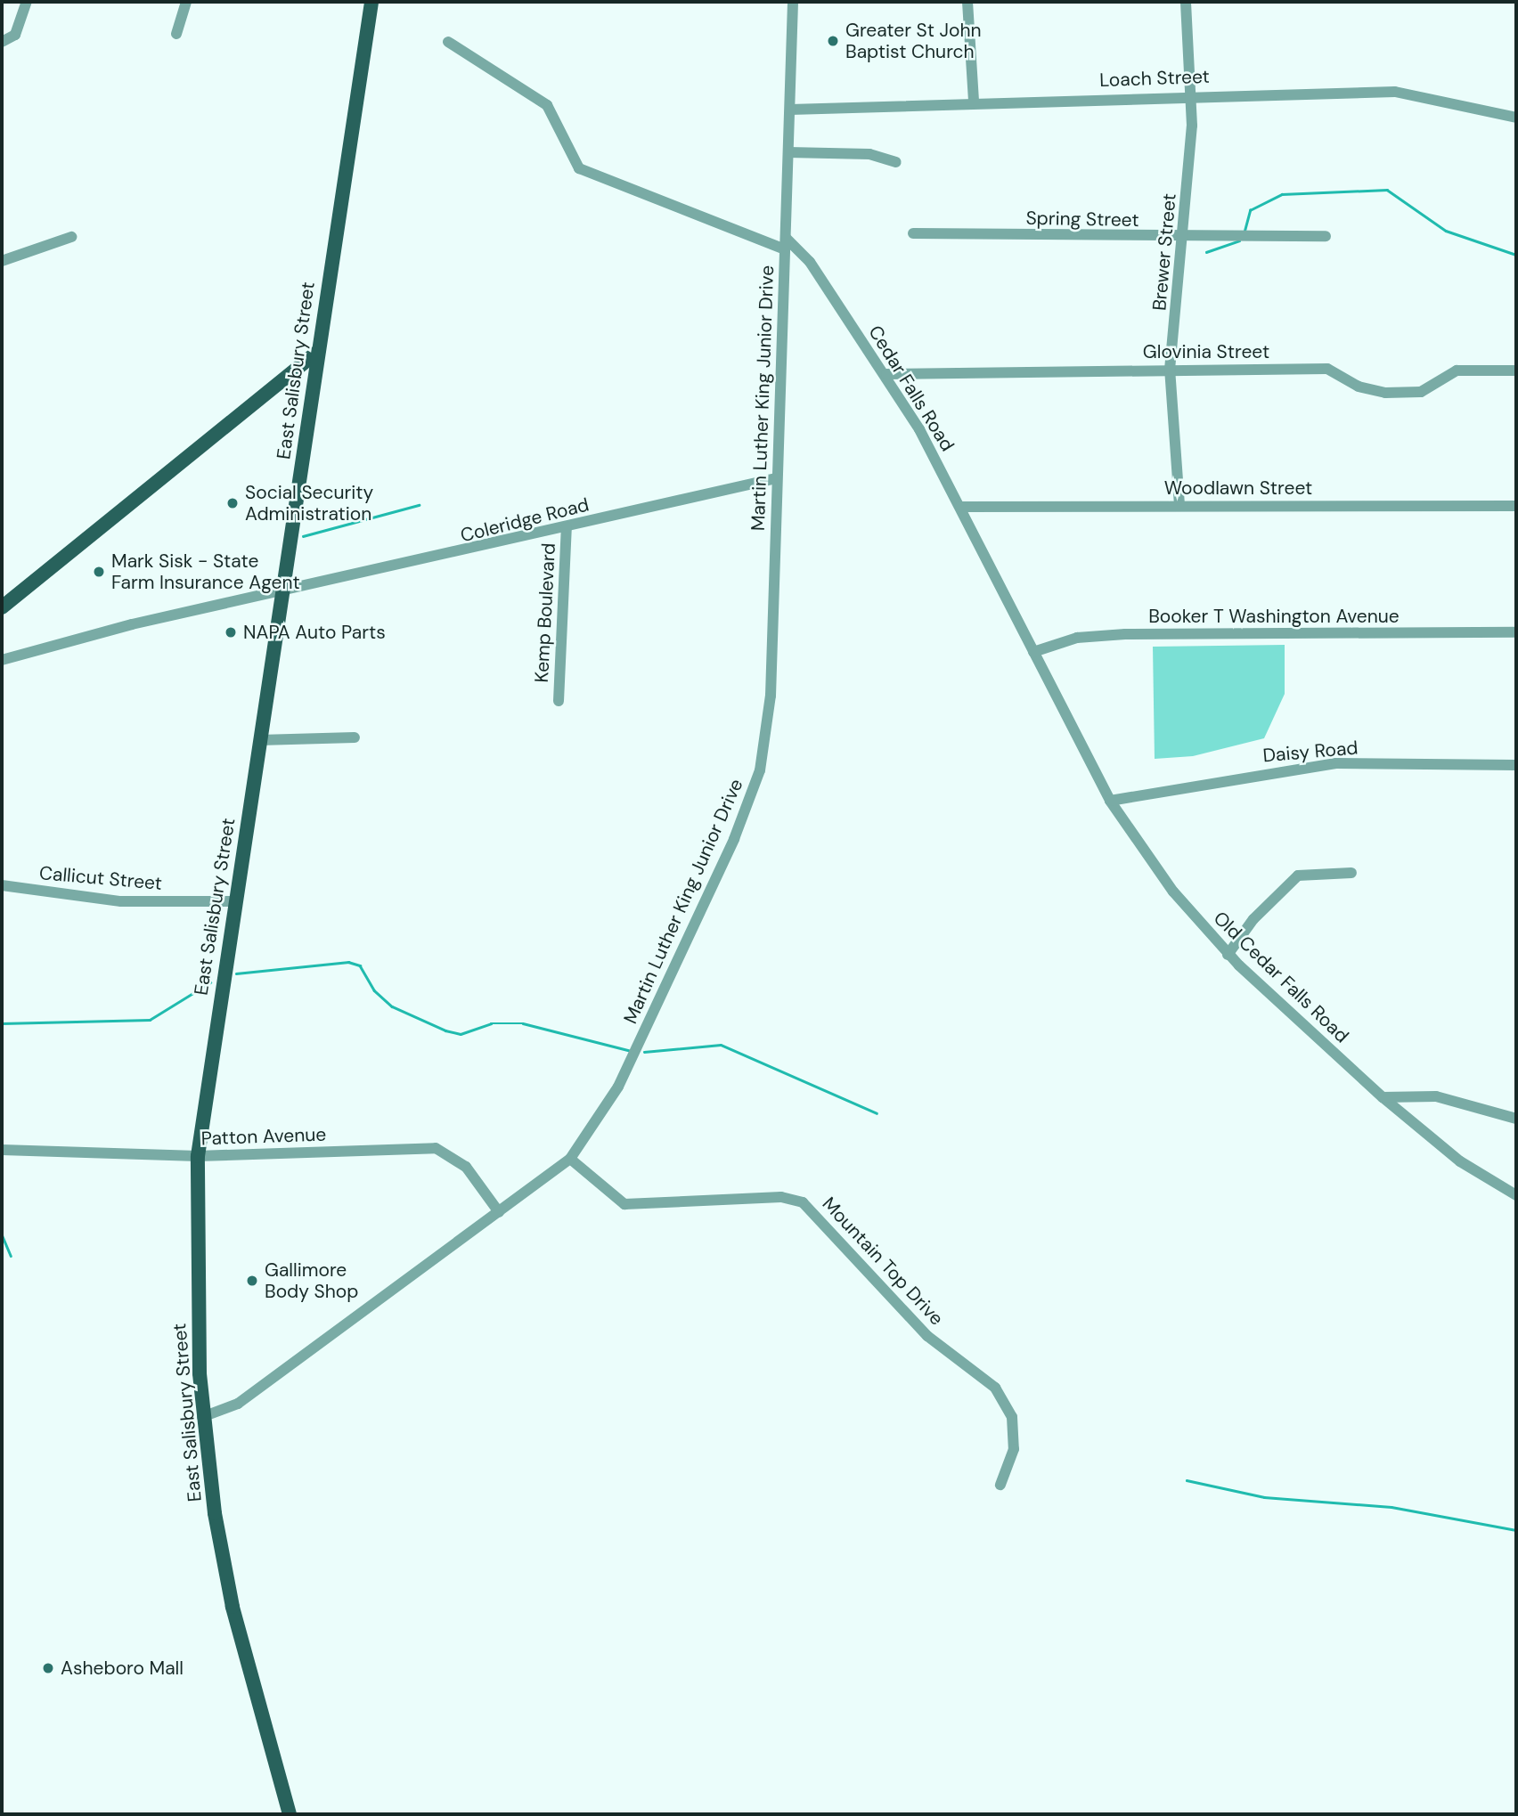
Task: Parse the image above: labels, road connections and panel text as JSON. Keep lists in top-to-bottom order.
{
  "streets": {
    "main road": ["East Salisbury Street"],
    "street": [
      "Loach Street",
      "Spring Street",
      "Brewer Street",
      "Glovinia Street",
      "Cedar Falls Road",
      "Martin Luther King Junior Drive",
      "Woodlawn Street",
      "Coleridge Road",
      "Kemp Boulevard",
      "Booker T Washington Avenue",
      "Daisy Road",
      "Callicut Street",
      "Old Cedar Falls Road",
      "Patton Avenue",
      "Mountain Top Drive"
    ]
  },
  "crossings": [
    ["Loach Street", "Brewer Street"],
    ["Loach Street", "Martin Luther King Junior Drive"],
    ["Spring Street", "Brewer Street"],
    ["Brewer Street", "Glovinia Street"],
    ["Brewer Street", "Woodlawn Street"],
    ["Glovinia Street", "Cedar Falls Road"],
    ["East Salisbury Street", "Martin Luther King Junior Drive"],
    ["East Salisbury Street", "Coleridge Road"],
    ["East Salisbury Street", "Callicut Street"],
    ["East Salisbury Street", "Patton Avenue"],
    ["Cedar Falls Road", "Martin Luther King Junior Drive"],
    ["Cedar Falls Road", "Woodlawn Street"],
    ["Cedar Falls Road", "Old Cedar Falls Road"],
    ["Martin Luther King Junior Drive", "Coleridge Road"],
    ["Martin Luther King Junior Drive", "Patton Avenue"],
    ["Martin Luther King Junior Drive", "Mountain Top Drive"],
    ["Coleridge Road", "Kemp Boulevard"],
    ["Booker T Washington Avenue", "Old Cedar Falls Road"],
    ["Daisy Road", "Old Cedar Falls Road"]
  ],
  "places": [
    "Greater St John Baptist Church",
    "Social Security Administration",
    "Mark Sisk - State Farm Insurance Agent",
    "NAPA Auto Parts",
    "Gallimore Body Shop",
    "Asheboro Mall"
  ]
}
